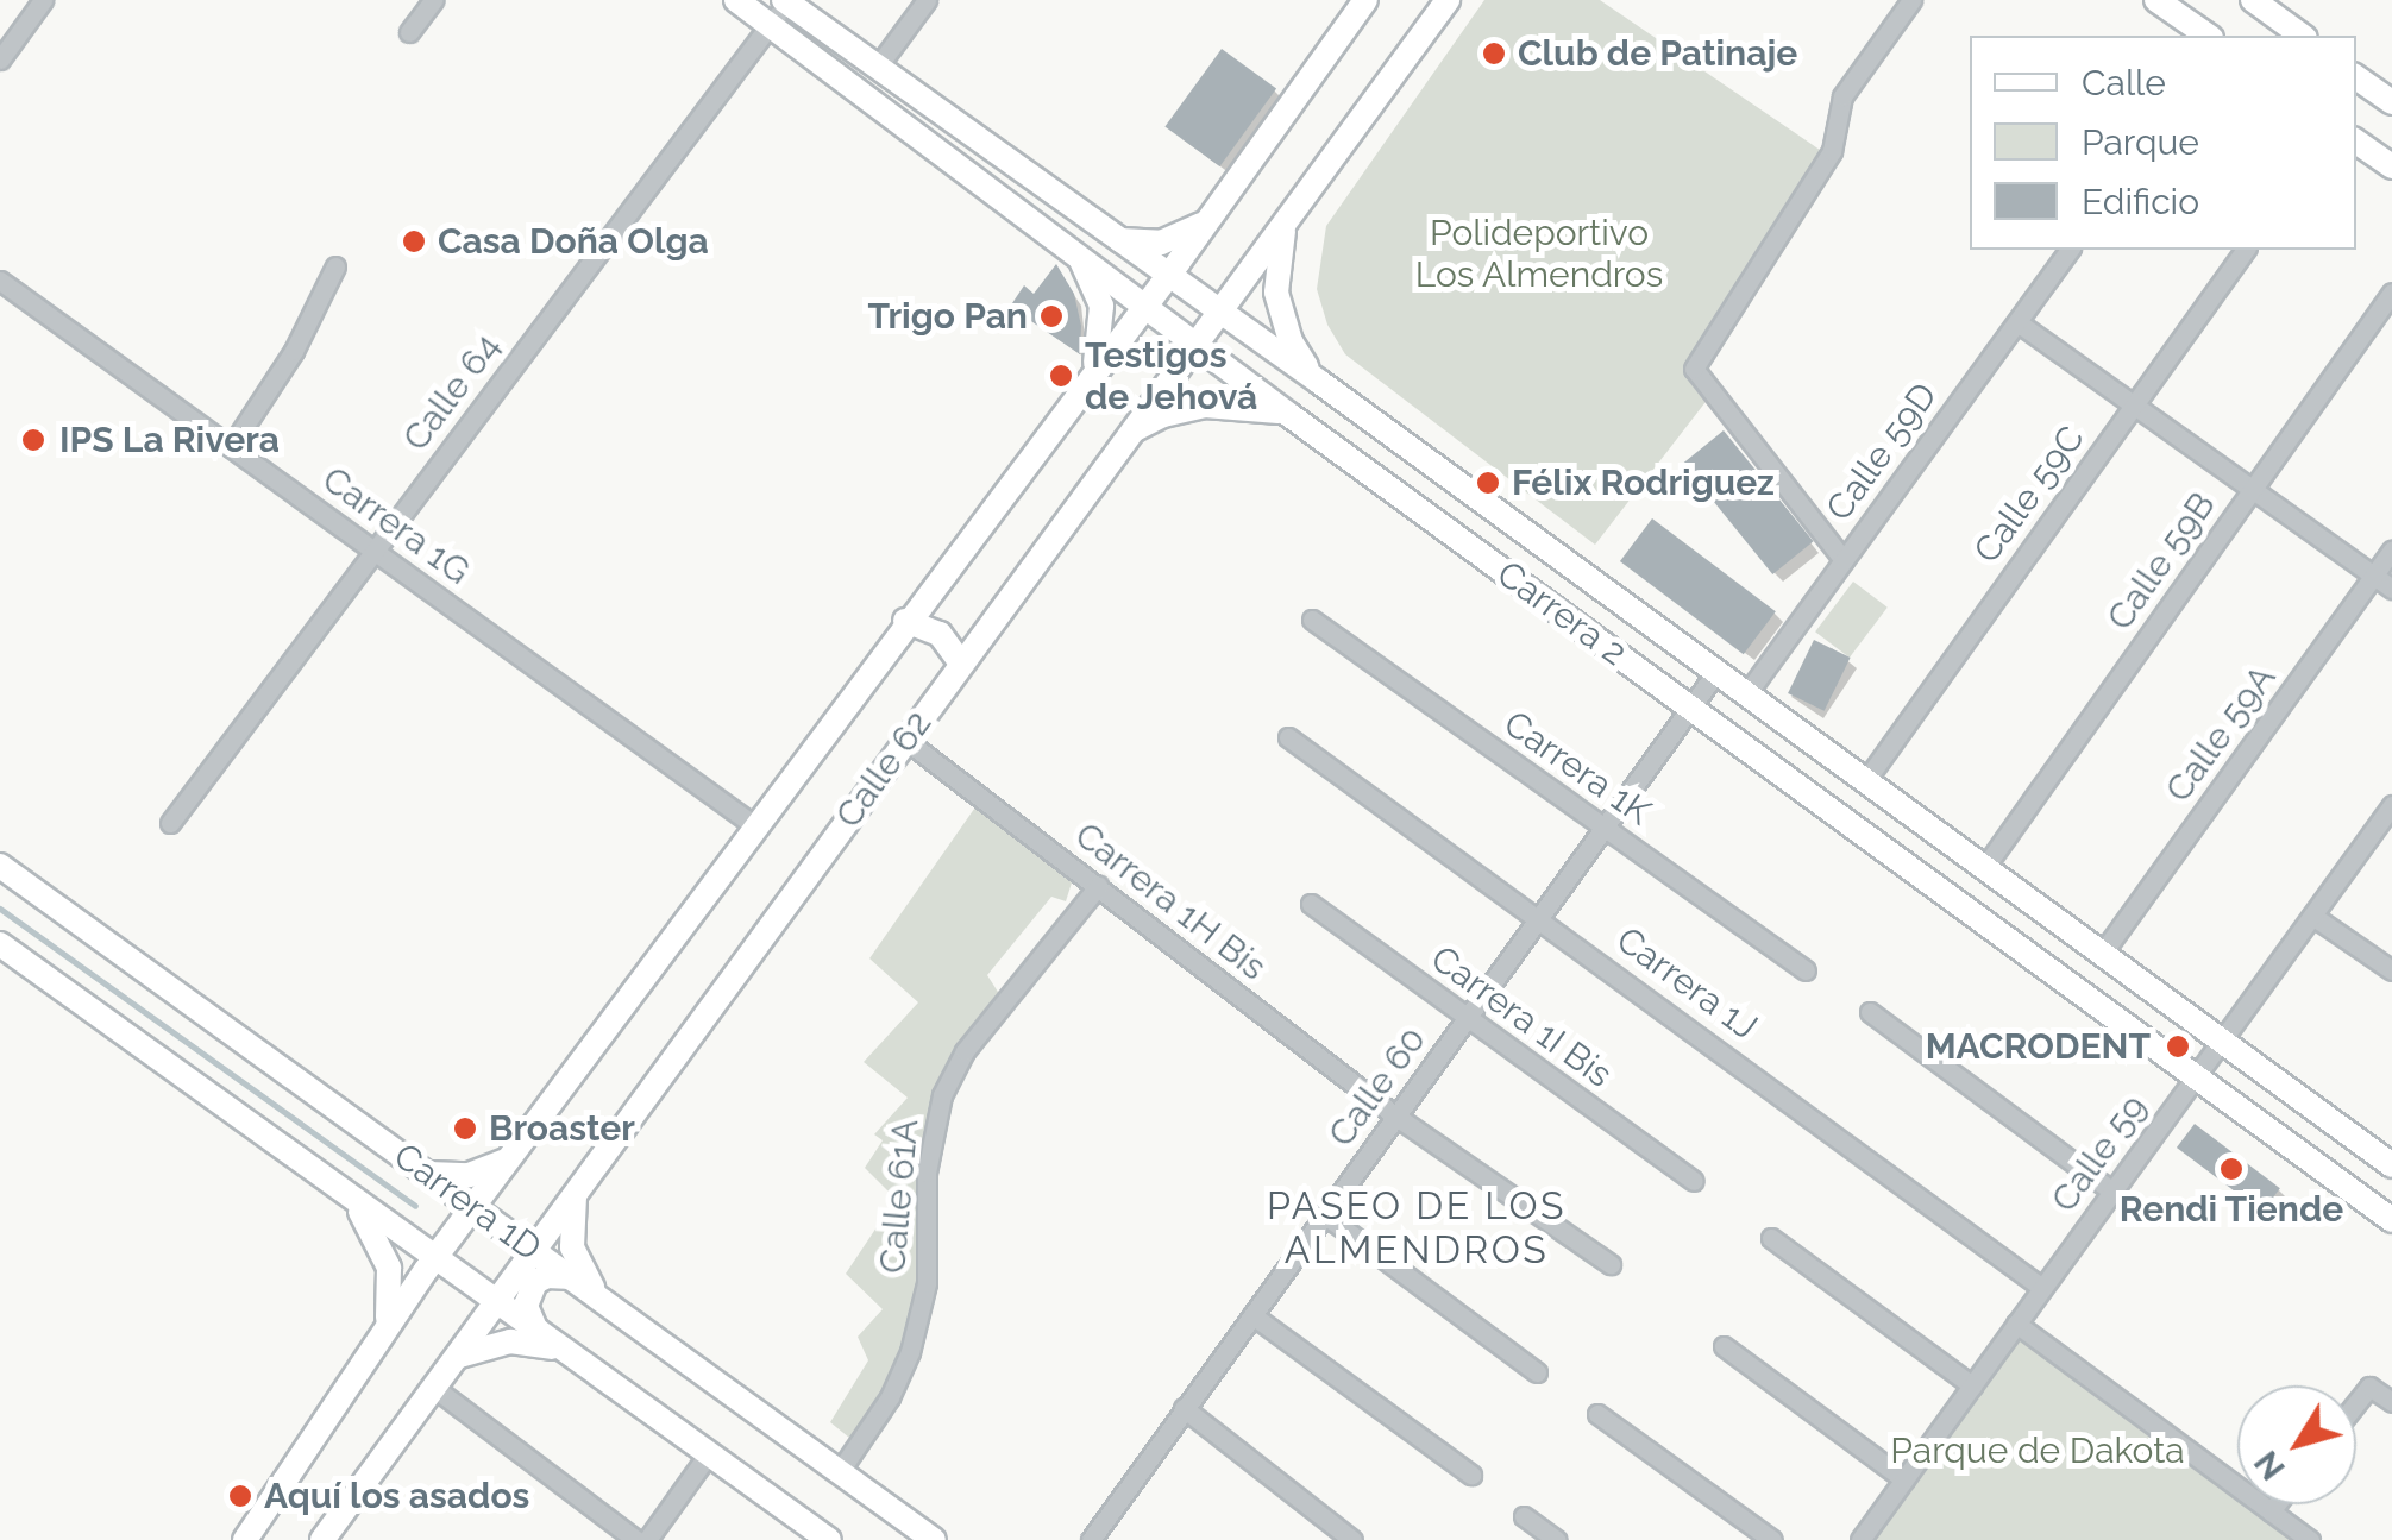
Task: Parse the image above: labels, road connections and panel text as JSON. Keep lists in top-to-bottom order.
{
  "streets": {
    "street": [
      "Calle 64",
      "Calle 59D",
      "Calle 59C",
      "Carrera 1G",
      "Calle 59B",
      "Carrera 2",
      "Calle 59A",
      "Carrera 1K",
      "Calle 62",
      "Carrera 1H Bis",
      "Carrera 1J",
      "Carrera 1I Bis",
      "Calle 60",
      "Calle 59",
      "Calle 61A",
      "Carrera 1D"
    ]
  },
  "crossings": [
    ["Calle 64", "Carrera 1G"],
    ["Calle 64", "Carrera 2"],
    ["Calle 59D", "Carrera 2"],
    ["Calle 59C", "Carrera 2"],
    ["Carrera 1G", "Calle 62"],
    ["Calle 59B", "Carrera 2"],
    ["Carrera 2", "Calle 59A"],
    ["Carrera 2", "Calle 62"],
    ["Carrera 2", "Calle 60"],
    ["Carrera 2", "Calle 59"],
    ["Carrera 1K", "Calle 60"],
    ["Calle 62", "Carrera 1H Bis"],
    ["Calle 62", "Carrera 1D"],
    ["Carrera 1H Bis", "Calle 60"],
    ["Carrera 1H Bis", "Calle 61A"],
    ["Carrera 1J", "Calle 60"],
    ["Carrera 1J", "Calle 59"],
    ["Carrera 1I Bis", "Calle 60"],
    ["Calle 61A", "Carrera 1D"]
  ],
  "districts": ["PASEO DE LOS ALMENDROS"],
  "parks": ["Polideportivo Los Almendros", "Parque de Dakota"],
  "places": [
    "Club de Patinaje",
    "Casa Doña Olga",
    "Trigo Pan",
    "Testigos de Jehová",
    "IPS La Rivera",
    "Félix Rodriguez",
    "MACRODENT",
    "Broaster",
    "Rendi Tiende",
    "Aquí los asados"
  ],
  "legend": ["Calle", "Parque", "Edificio"],
  "north": "bottom left"
}
